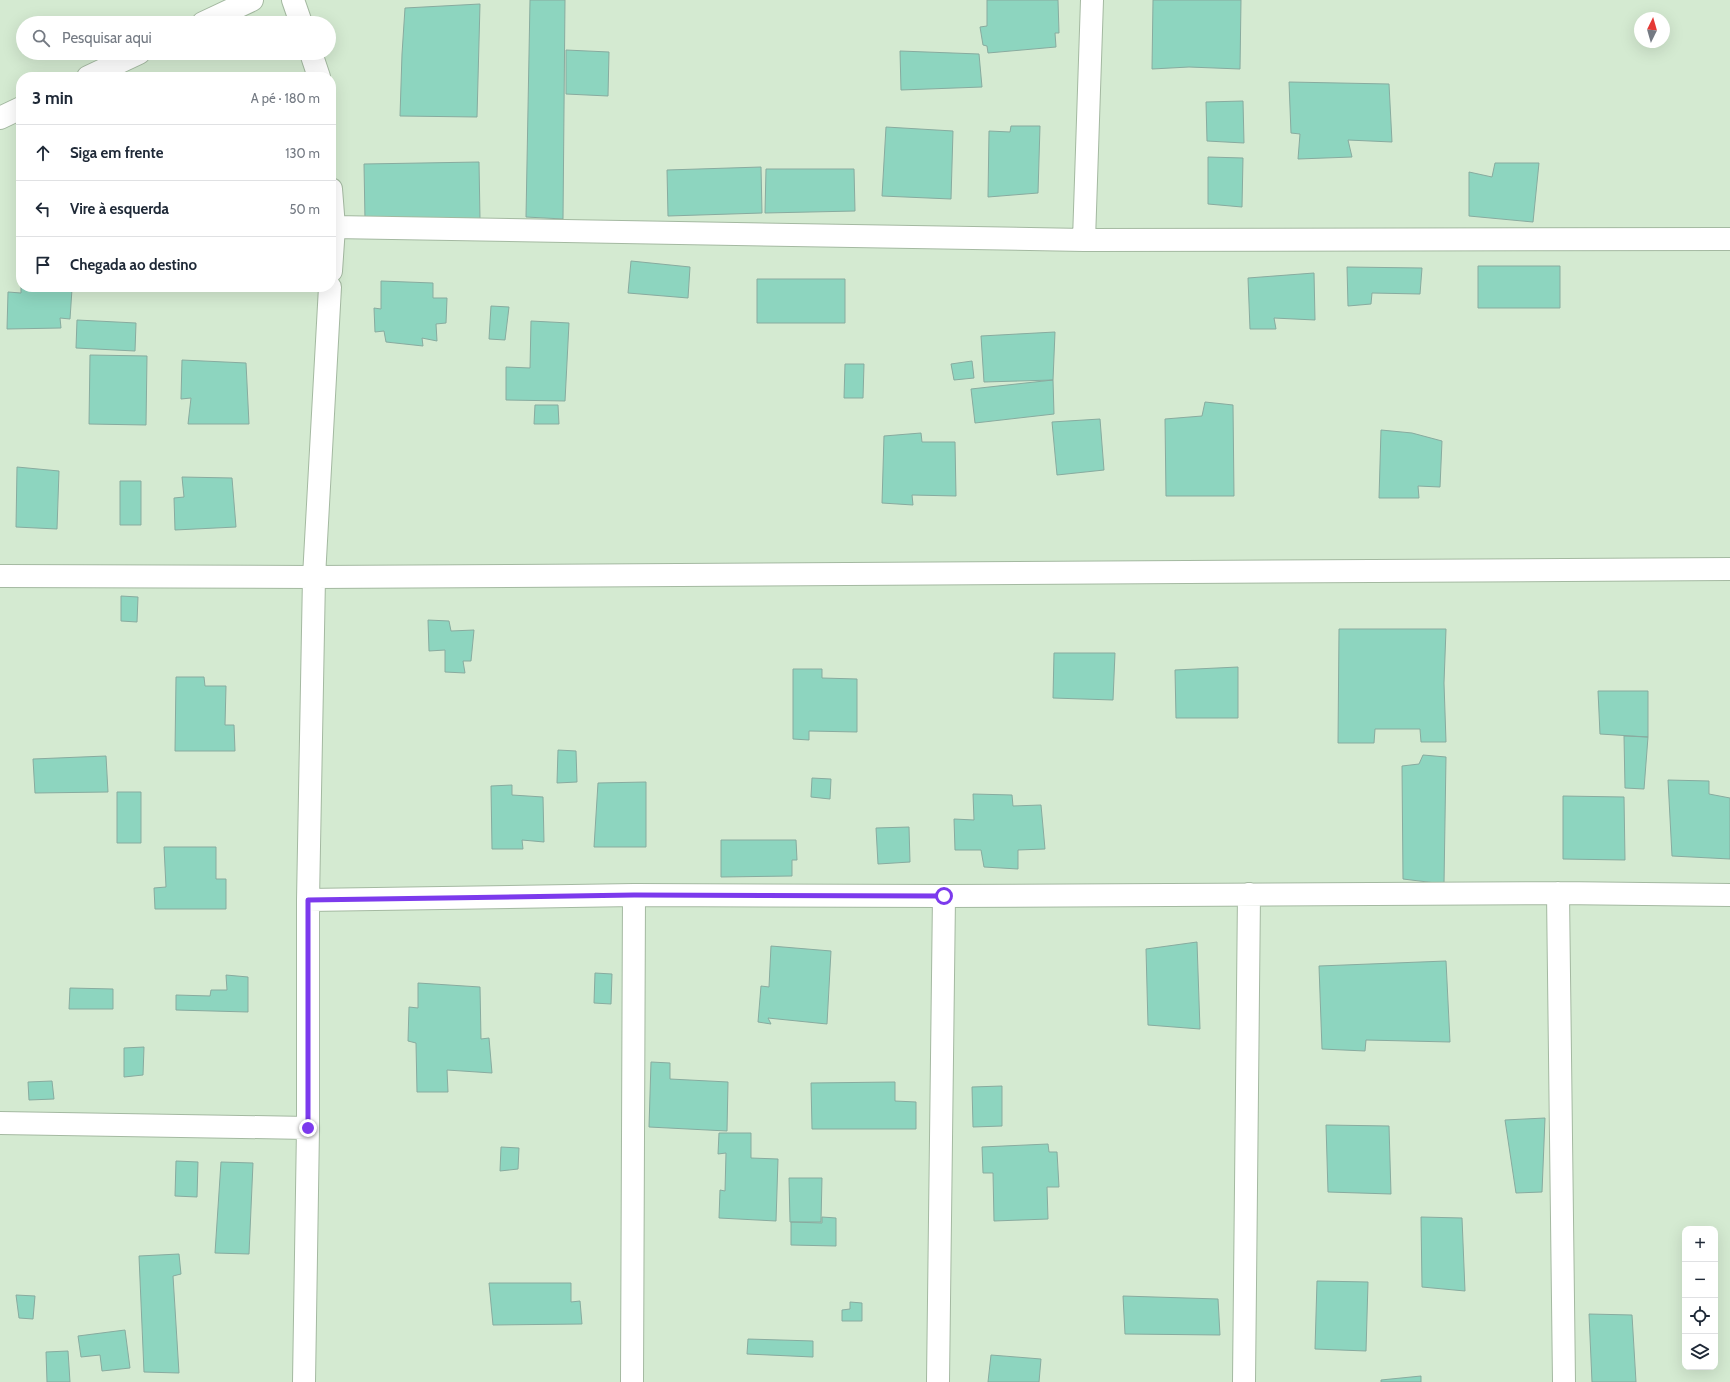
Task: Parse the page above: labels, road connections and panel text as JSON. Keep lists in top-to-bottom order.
{
  "north": "top",
  "page": {
    "search": "Pesquisar aqui",
    "heading": ["3 min", "A pé · 180 m"],
    "list": [
      ["Siga em frente", "130 m"],
      ["Vire à esquerda", "50 m"],
      "Chegada ao destino"
    ],
    "map_buttons": ["+", "−"]
  }
}
